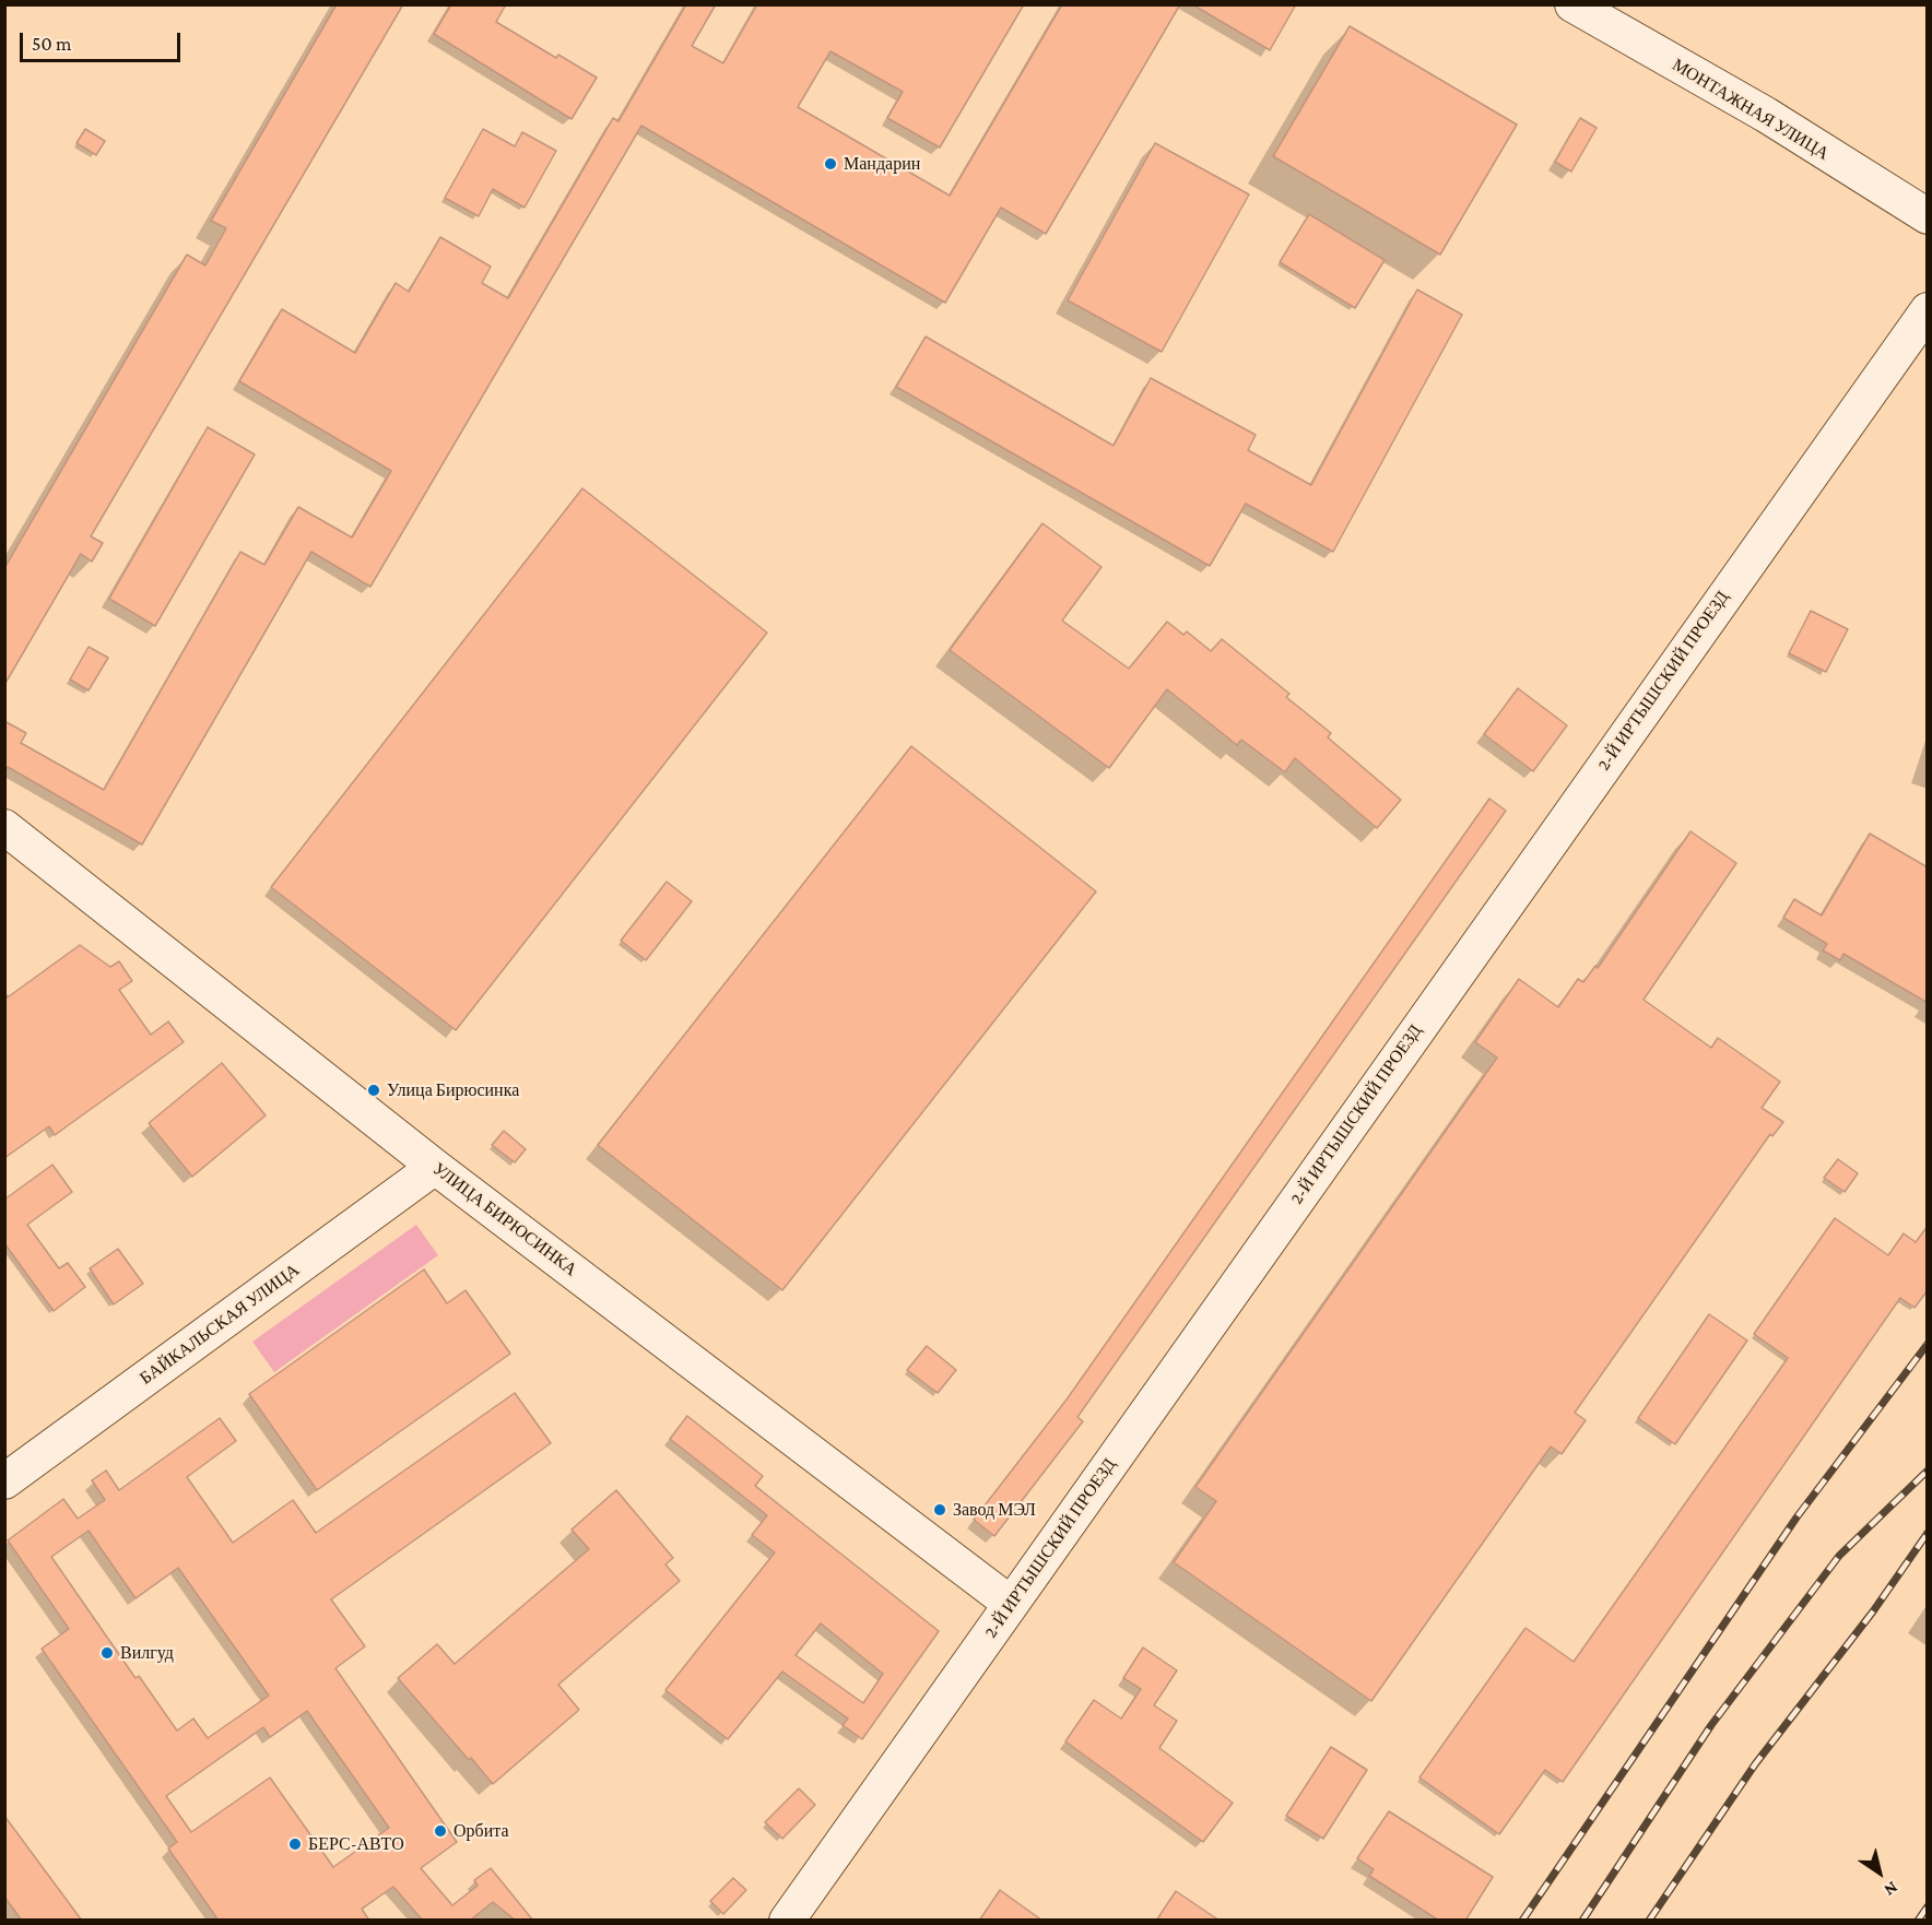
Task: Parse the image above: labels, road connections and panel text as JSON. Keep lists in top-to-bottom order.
{
  "streets": {
    "main road": [
      "МОНТАЖНАЯ УЛИЦА",
      "2-Й ИРТЫШСКИЙ ПРОЕЗД",
      "УЛИЦА БИРЮСИНКА",
      "БАЙКАЛЬСКАЯ УЛИЦА"
    ]
  },
  "crossings": [
    ["2-Й ИРТЫШСКИЙ ПРОЕЗД", "УЛИЦА БИРЮСИНКА"],
    ["УЛИЦА БИРЮСИНКА", "БАЙКАЛЬСКАЯ УЛИЦА"]
  ],
  "places": [
    "Мандарин",
    "Улица Бирюсинка",
    "Завод МЭЛ",
    "Вилгуд",
    "Орбита",
    "БЕРС-АВТО"
  ],
  "scale_bar": "50 m",
  "north": "bottom right"
}
